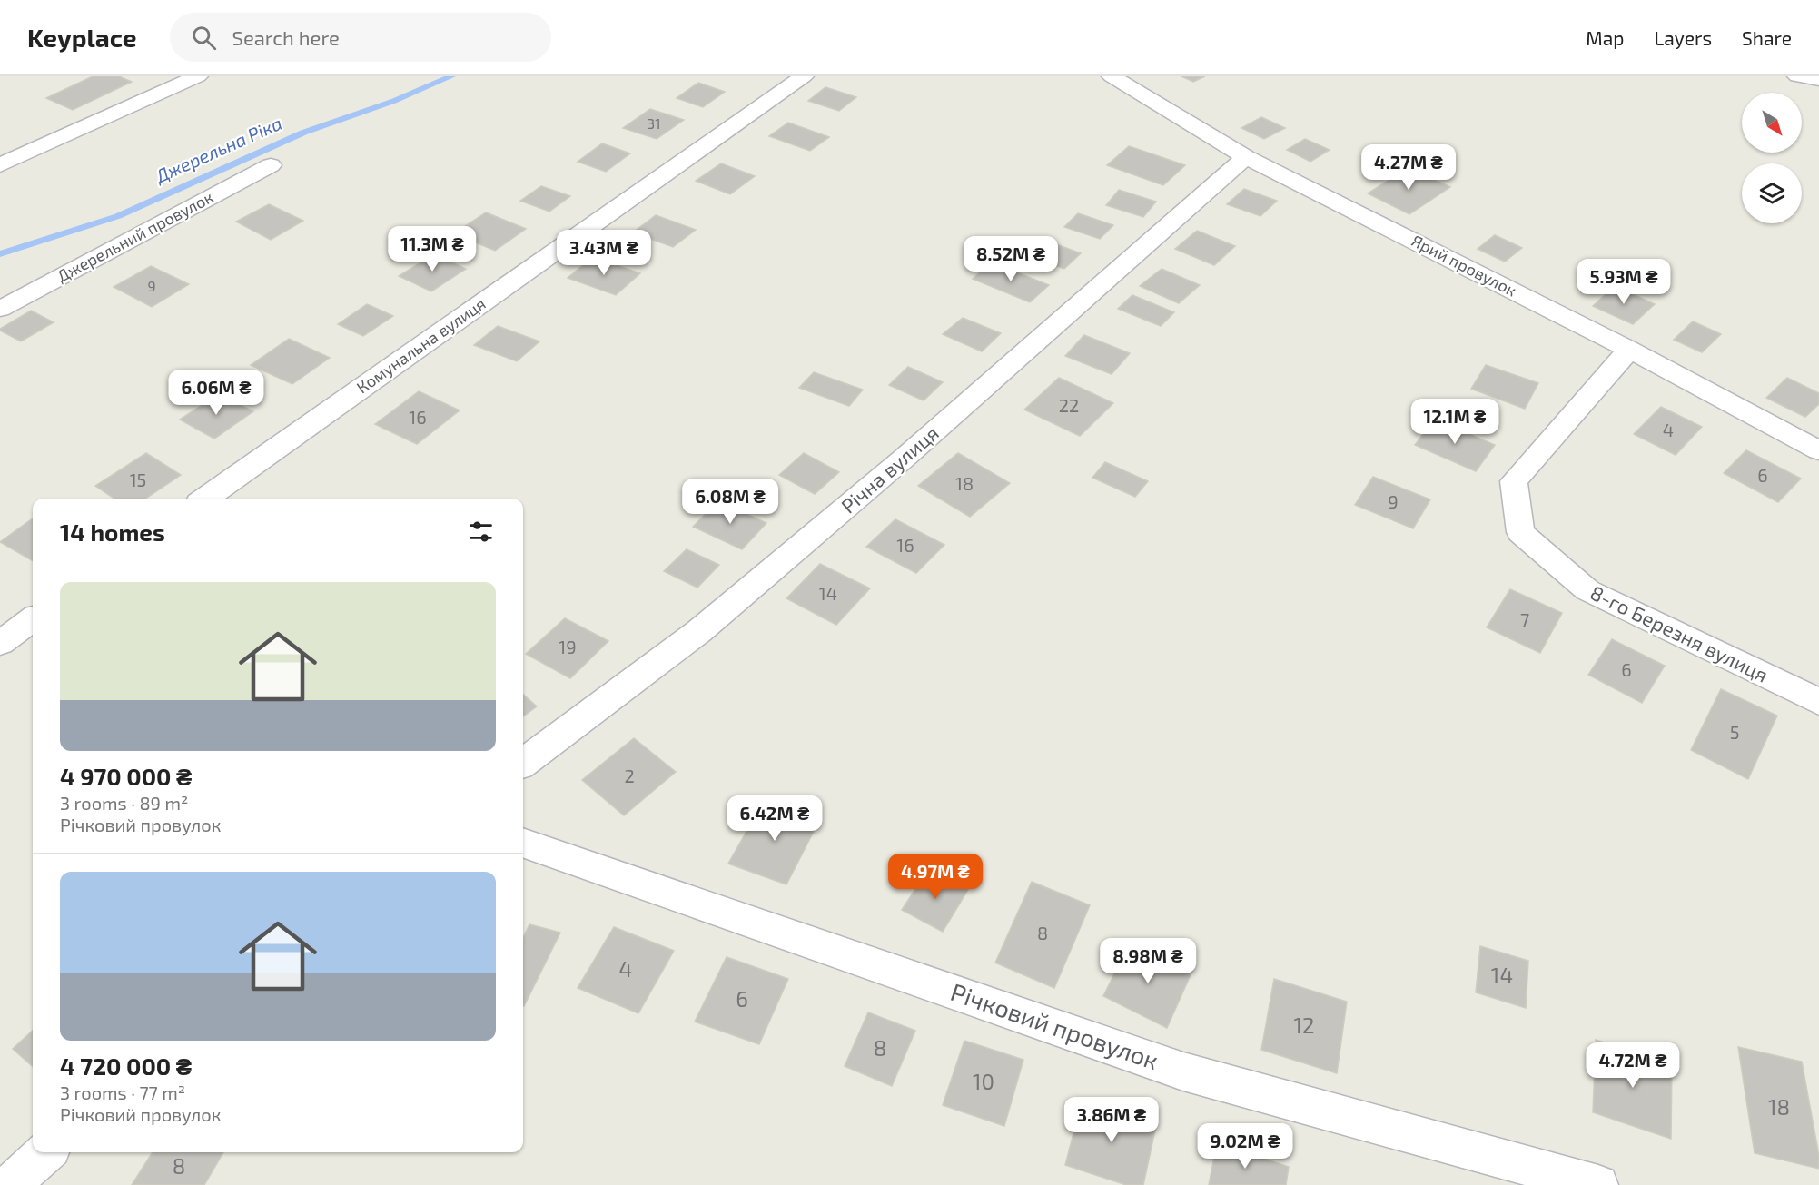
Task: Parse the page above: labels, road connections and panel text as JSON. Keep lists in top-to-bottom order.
{
  "streets": {
    "street": [
      "Джерельний провулок",
      "Ярий провулок",
      "Комунальна вулиця",
      "Річна вулиця",
      "8-го Березня вулиця",
      "Річковий провулок"
    ]
  },
  "crossings": [
    ["Ярий провулок", "Річна вулиця"],
    ["Ярий провулок", "8-го Березня вулиця"]
  ],
  "water": ["Джерельна Ріка"],
  "house_numbers": [
    "31",
    "9",
    "22",
    "16",
    "4",
    "6",
    "15",
    "18",
    "9",
    "16",
    "14",
    "7",
    "19",
    "6",
    "5",
    "2",
    "8",
    "4",
    "14",
    "6",
    "12",
    "8",
    "10",
    "18",
    "8"
  ],
  "north": "bottom right",
  "page": {
    "header": "Keyplace",
    "search": "Search here",
    "nav": ["Map", "Layers", "Share"],
    "price": [
      "4.27M ₴",
      "11.3M ₴",
      "3.43M ₴",
      "8.52M ₴",
      "5.93M ₴",
      "6.06M ₴",
      "12.1M ₴",
      "6.08M ₴",
      "6.42M ₴",
      "4.97M ₴",
      "8.98M ₴",
      "4.72M ₴",
      "3.86M ₴",
      "9.02M ₴"
    ],
    "heading": "14 homes",
    "list": [
      {
        "name": "4 970 000 ₴",
        "note": "3 rooms · 89 m² · Річковий провулок"
      },
      {
        "name": "4 720 000 ₴",
        "note": "3 rooms · 77 m² · Річковий провулок"
      }
    ]
  }
}
